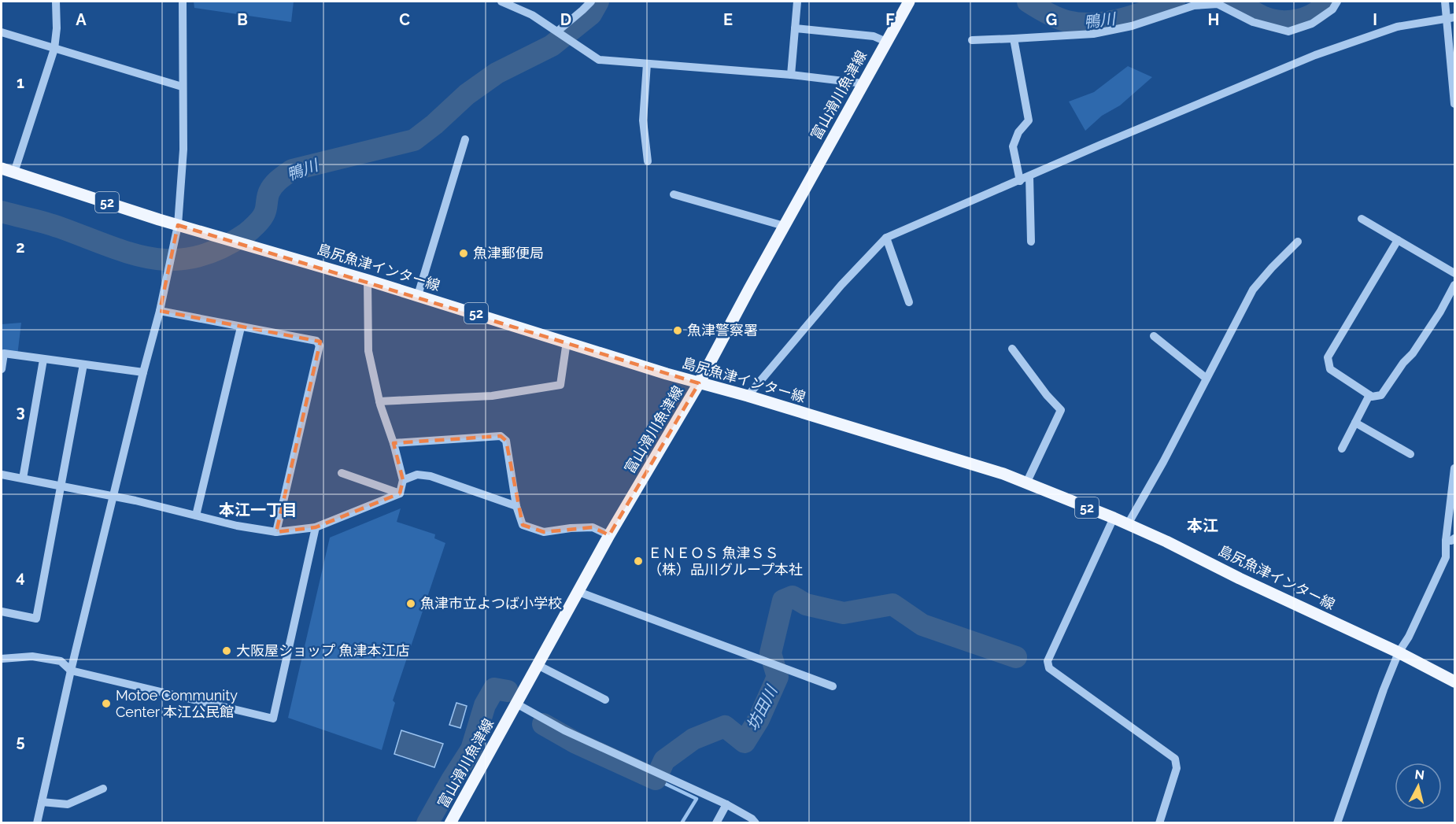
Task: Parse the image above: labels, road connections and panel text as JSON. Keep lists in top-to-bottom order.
{
  "streets": {
    "main road": ["富山滑川魚津線", "52", "島尻魚津インター線"]
  },
  "crossings": [
    ["富山滑川魚津線", "島尻魚津インター線"]
  ],
  "districts": ["本江一丁目", "本江"],
  "water": ["鴨川", "坊田川"],
  "places": [
    "魚津郵便局",
    "魚津警察署",
    "ＥＮＥＯＳ 魚津ＳＳ （株）品川グループ本社",
    "魚津市立よつば小学校",
    "大阪屋ショップ 魚津本江店",
    "Motoe Community Center 本江公民館"
  ],
  "north": "top",
  "grid": {
    "columns": [
      "A",
      "B",
      "C",
      "D",
      "E",
      "F",
      "G",
      "H",
      "I"
    ],
    "rows": [
      "1",
      "2",
      "3",
      "4",
      "5"
    ]
  }
}
